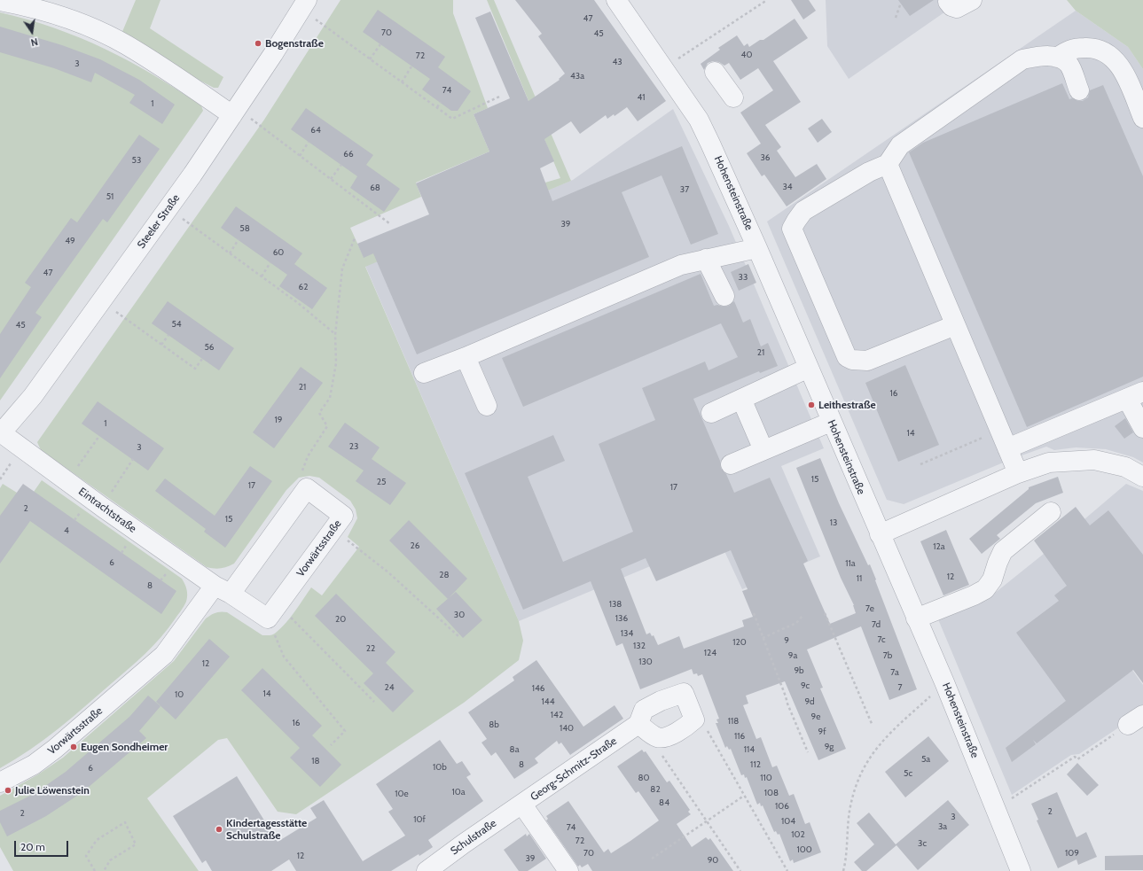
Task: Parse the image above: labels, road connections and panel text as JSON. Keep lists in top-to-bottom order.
{
  "streets": {
    "street": [
      "Hohensteinstraße",
      "Steeler Straße",
      "Eintrachtstraße",
      "Vorwärtsstraße",
      "Georg-Schmitz-Straße",
      "Schulstraße"
    ]
  },
  "crossings": [
    ["Steeler Straße", "Eintrachtstraße"],
    ["Eintrachtstraße", "Vorwärtsstraße"],
    ["Georg-Schmitz-Straße", "Schulstraße"]
  ],
  "places": [
    "Bogenstraße",
    "Leithestraße",
    "Eugen Sondheimer",
    "Julie Löwenstein",
    "Kindertagesstätte Schulstraße"
  ],
  "house_numbers": [
    "47",
    "70",
    "45",
    "40",
    "72",
    "43",
    "3",
    "43a",
    "74",
    "41",
    "1",
    "64",
    "66",
    "36",
    "53",
    "34",
    "68",
    "37",
    "51",
    "39",
    "58",
    "49",
    "60",
    "47",
    "33",
    "62",
    "54",
    "45",
    "56",
    "21",
    "21",
    "16",
    "19",
    "1",
    "14",
    "23",
    "3",
    "15",
    "25",
    "17",
    "17",
    "2",
    "15",
    "13",
    "4",
    "26",
    "12a",
    "6",
    "11a",
    "28",
    "12",
    "11",
    "8",
    "138",
    "7e",
    "30",
    "136",
    "20",
    "7d",
    "134",
    "7c",
    "9",
    "120",
    "132",
    "22",
    "124",
    "9a",
    "7b",
    "130",
    "12",
    "9b",
    "7a",
    "9c",
    "24",
    "7",
    "146",
    "14",
    "10",
    "144",
    "9d",
    "142",
    "9e",
    "118",
    "16",
    "8b",
    "140",
    "9f",
    "116",
    "9g",
    "8a",
    "114",
    "5a",
    "18",
    "8",
    "112",
    "10b",
    "6",
    "5c",
    "80",
    "110",
    "82",
    "10a",
    "108",
    "10e",
    "84",
    "106",
    "2",
    "2",
    "3",
    "10f",
    "104",
    "3a",
    "74",
    "102",
    "72",
    "3c",
    "100",
    "70",
    "109",
    "12",
    "39",
    "90"
  ],
  "scale_bar": "20 m",
  "north": "bottom"
}
